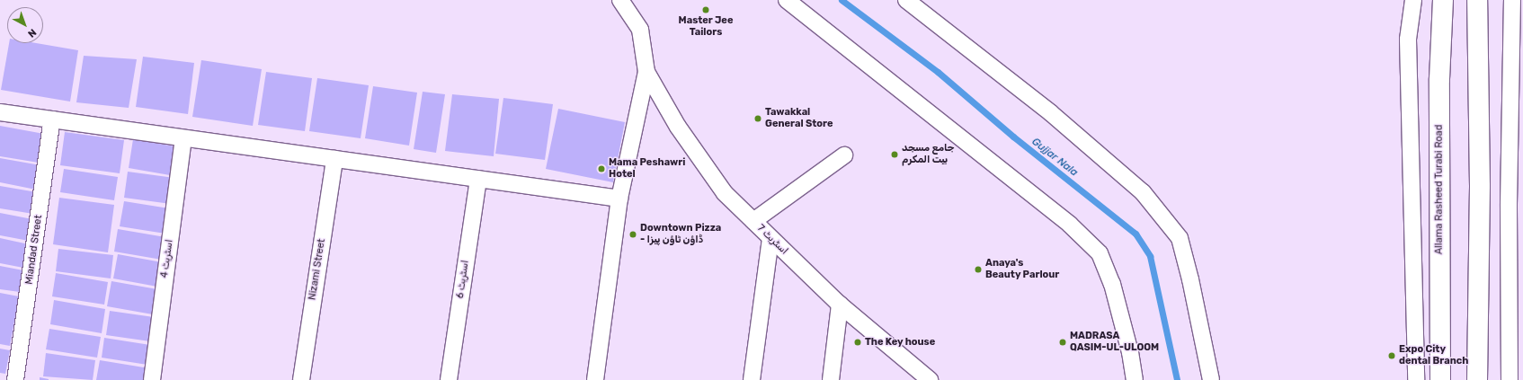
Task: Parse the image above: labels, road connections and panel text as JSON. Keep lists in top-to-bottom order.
{
  "streets": {
    "main road": ["Allama Rasheed Turabi Road"],
    "street": [
      "اسٹریٹ 7",
      "Miandad Street",
      "اسٹریٹ 4",
      "Nizami Street",
      "اسٹریٹ 6"
    ]
  },
  "water": ["Gujjar Nala"],
  "places": [
    "Master Jee Tailors",
    "Tawakkal General Store",
    "جامع مسجد بیت المکرم",
    "Mama Peshawri Hotel",
    "Downtown Pizza - ڈاؤن ٹاؤن پیزا",
    "Anaya's Beauty Parlour",
    "The Key house",
    "MADRASA QASIM-UL-ULOOM",
    "Expo City dental Branch"
  ],
  "north": "bottom right"
}
